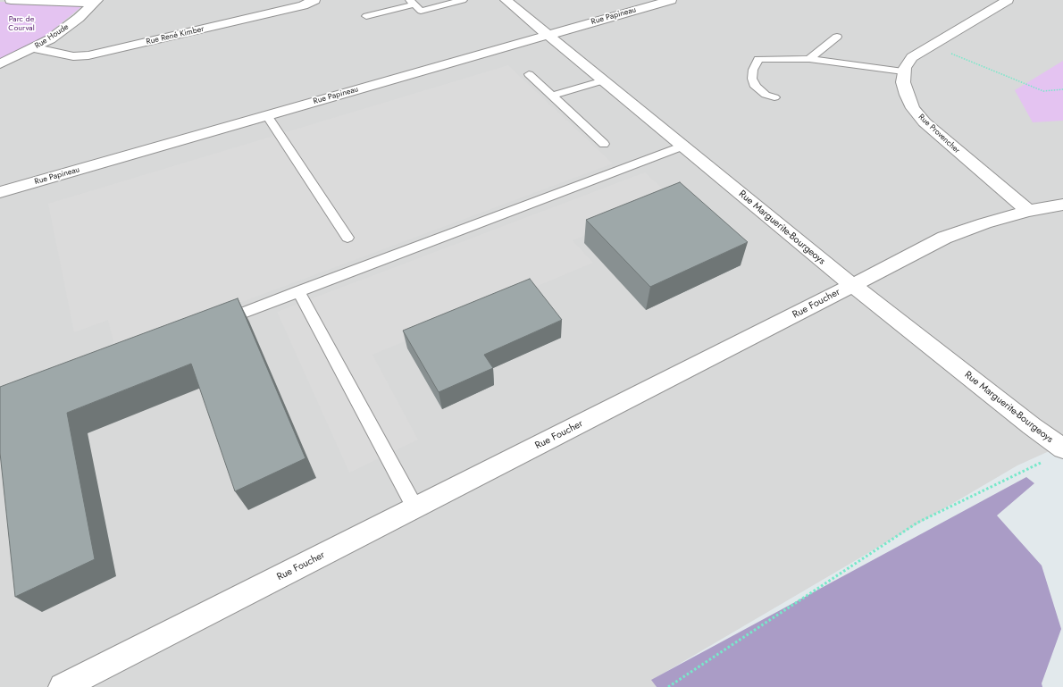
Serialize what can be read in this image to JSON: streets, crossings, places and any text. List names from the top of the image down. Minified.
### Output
{"streets":{"street":["Rue Papineau","Rue René Kimber","Rue Houde","Rue Provencher","Rue Marguerite-Bourgeoys","Rue Foucher"]},"crossings":[["Rue Papineau","Rue Marguerite-Bourgeoys"],["Rue René Kimber","Rue Houde"],["Rue Provencher","Rue Foucher"],["Rue Marguerite-Bourgeoys","Rue Foucher"]],"parks":["Parc de Courval"]}
